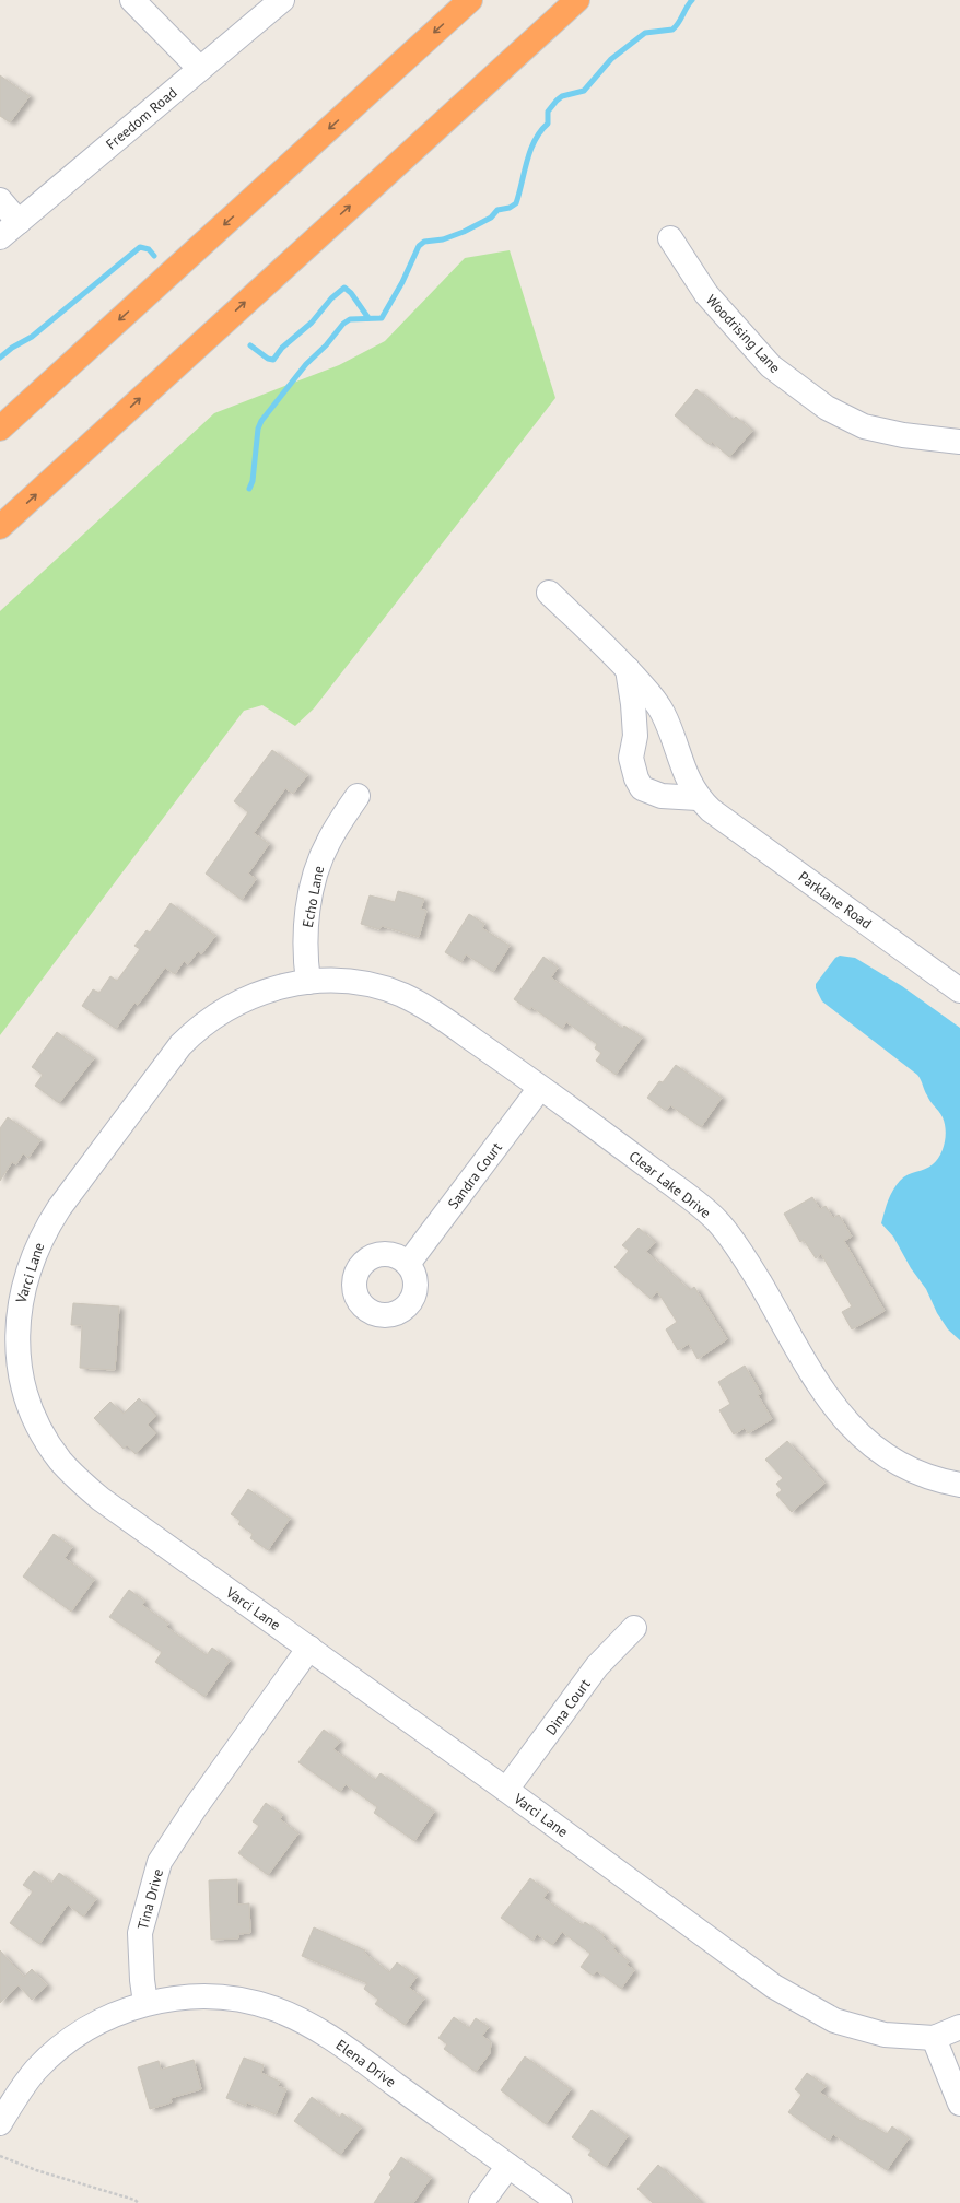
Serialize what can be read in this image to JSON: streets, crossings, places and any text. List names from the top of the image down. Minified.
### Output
{"streets":{"street":["Freedom Road","Woodrising Lane","Echo Lane","Parklane Road","Sandra Court","Clear Lake Drive","Varci Lane","Dina Court","Tina Drive","Elena Drive"]},"crossings":[["Echo Lane","Clear Lake Drive"],["Echo Lane","Varci Lane"],["Sandra Court","Clear Lake Drive"],["Clear Lake Drive","Varci Lane"],["Varci Lane","Dina Court"],["Varci Lane","Tina Drive"],["Tina Drive","Elena Drive"]]}
